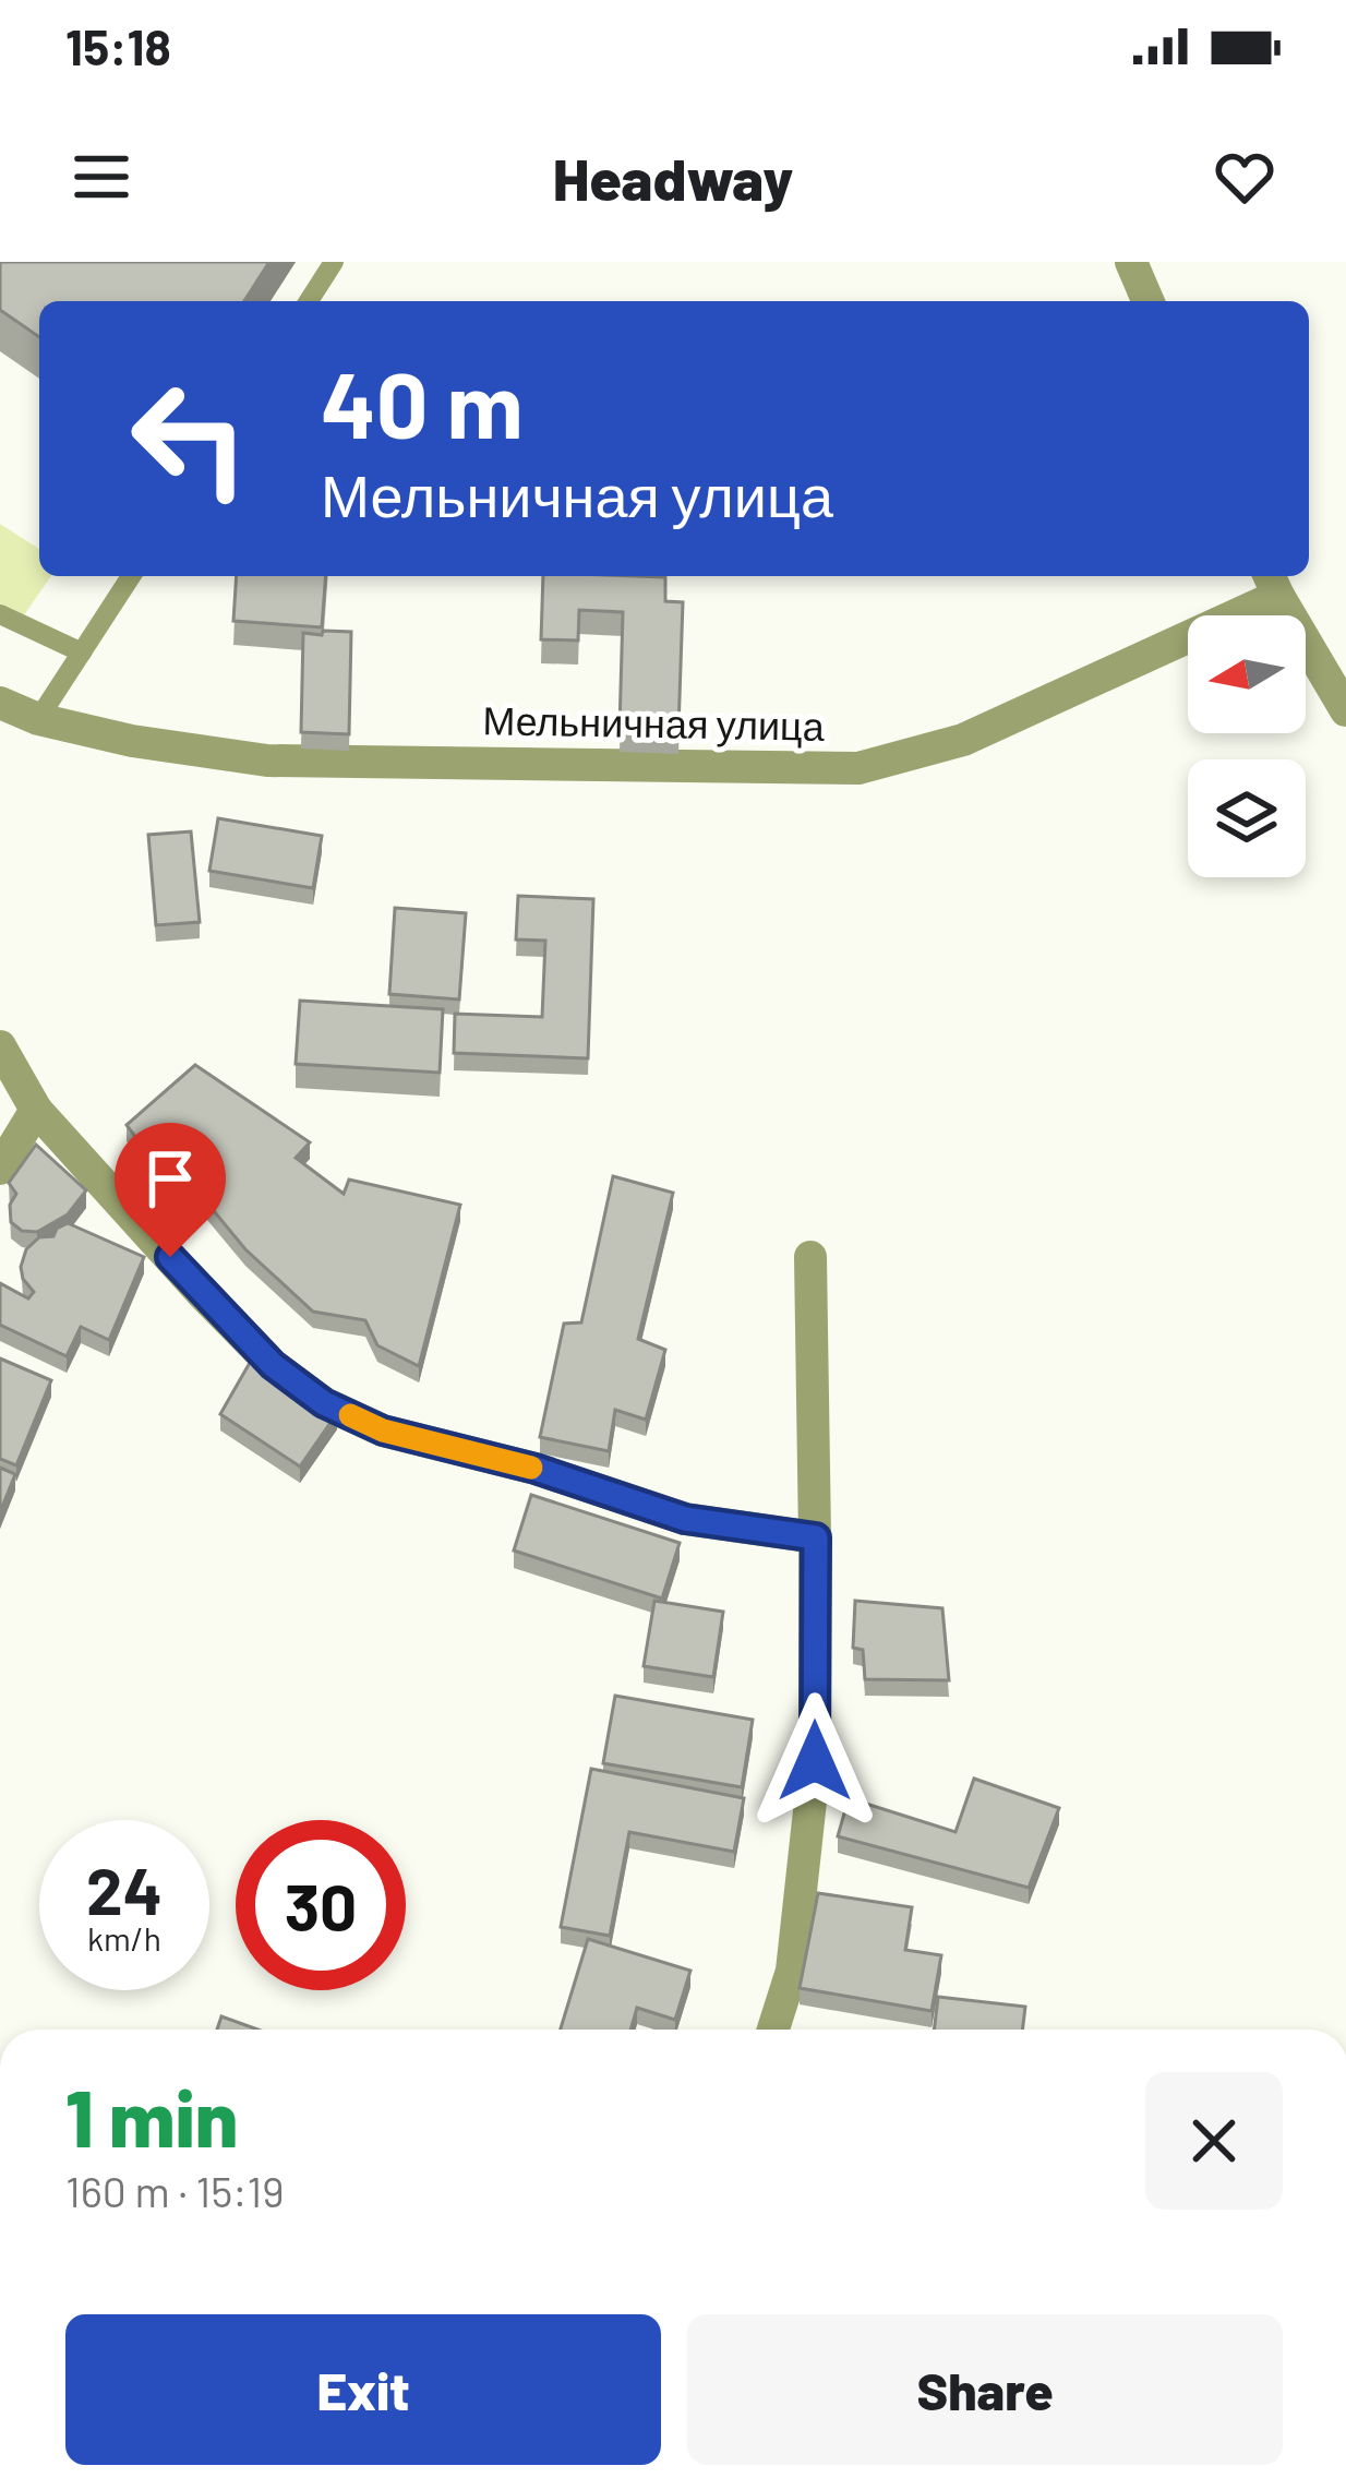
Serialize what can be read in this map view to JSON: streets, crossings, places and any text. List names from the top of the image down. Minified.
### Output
{"streets":{"street":["Мельничная улица"]},"north":"left","page":{"status":"15:18","header":"Headway","turn":["40 m","Мельничная улица"],"speed":"24 km/h","limit":"30","heading":["1 min","160 m · 15:19"],"buttons":["Exit","Share"]}}
